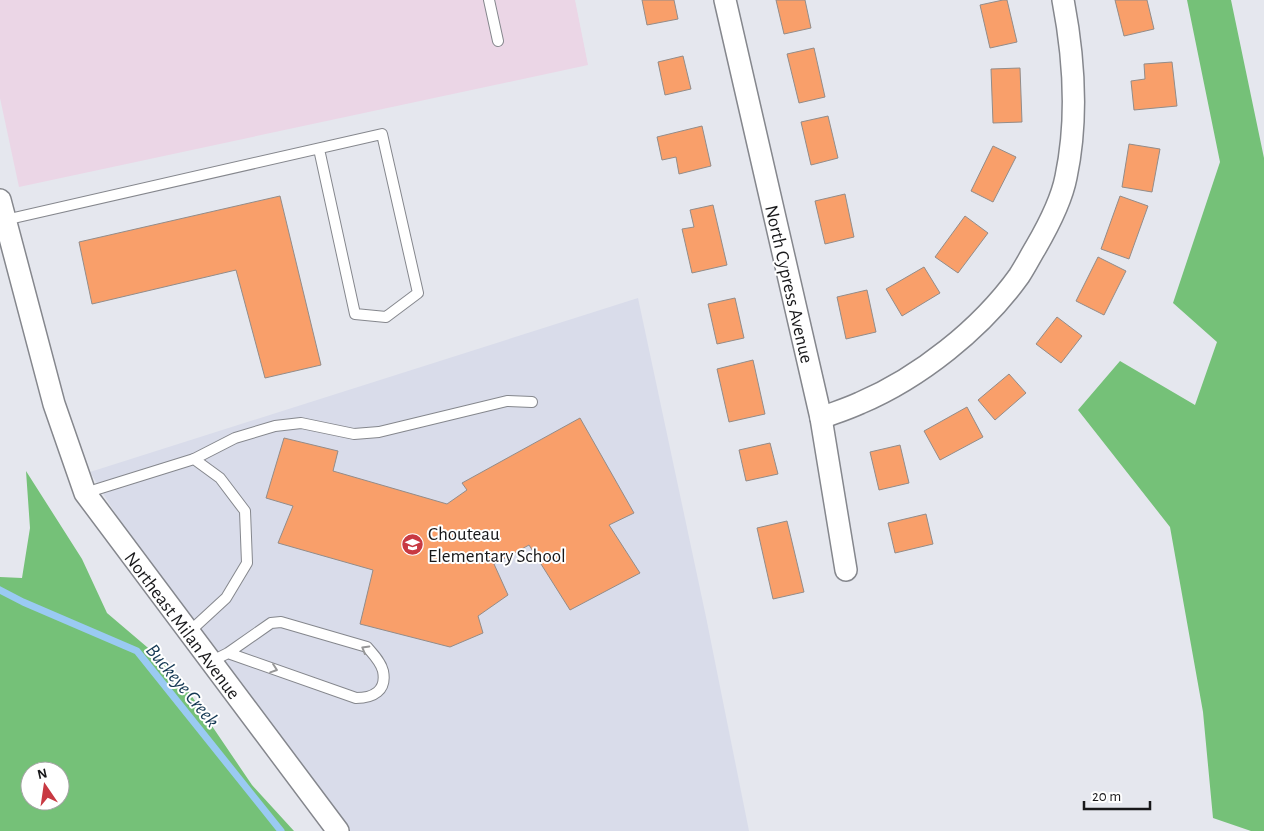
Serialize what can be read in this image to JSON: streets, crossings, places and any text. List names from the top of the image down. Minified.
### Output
{"streets":{"street":["North Cypress Avenue","Northeast Milan Avenue"]},"water":["Buckeye Creek"],"places":{"school or university":["Chouteau Elementary School"]},"scale_bar":"20 m","north":"top"}
